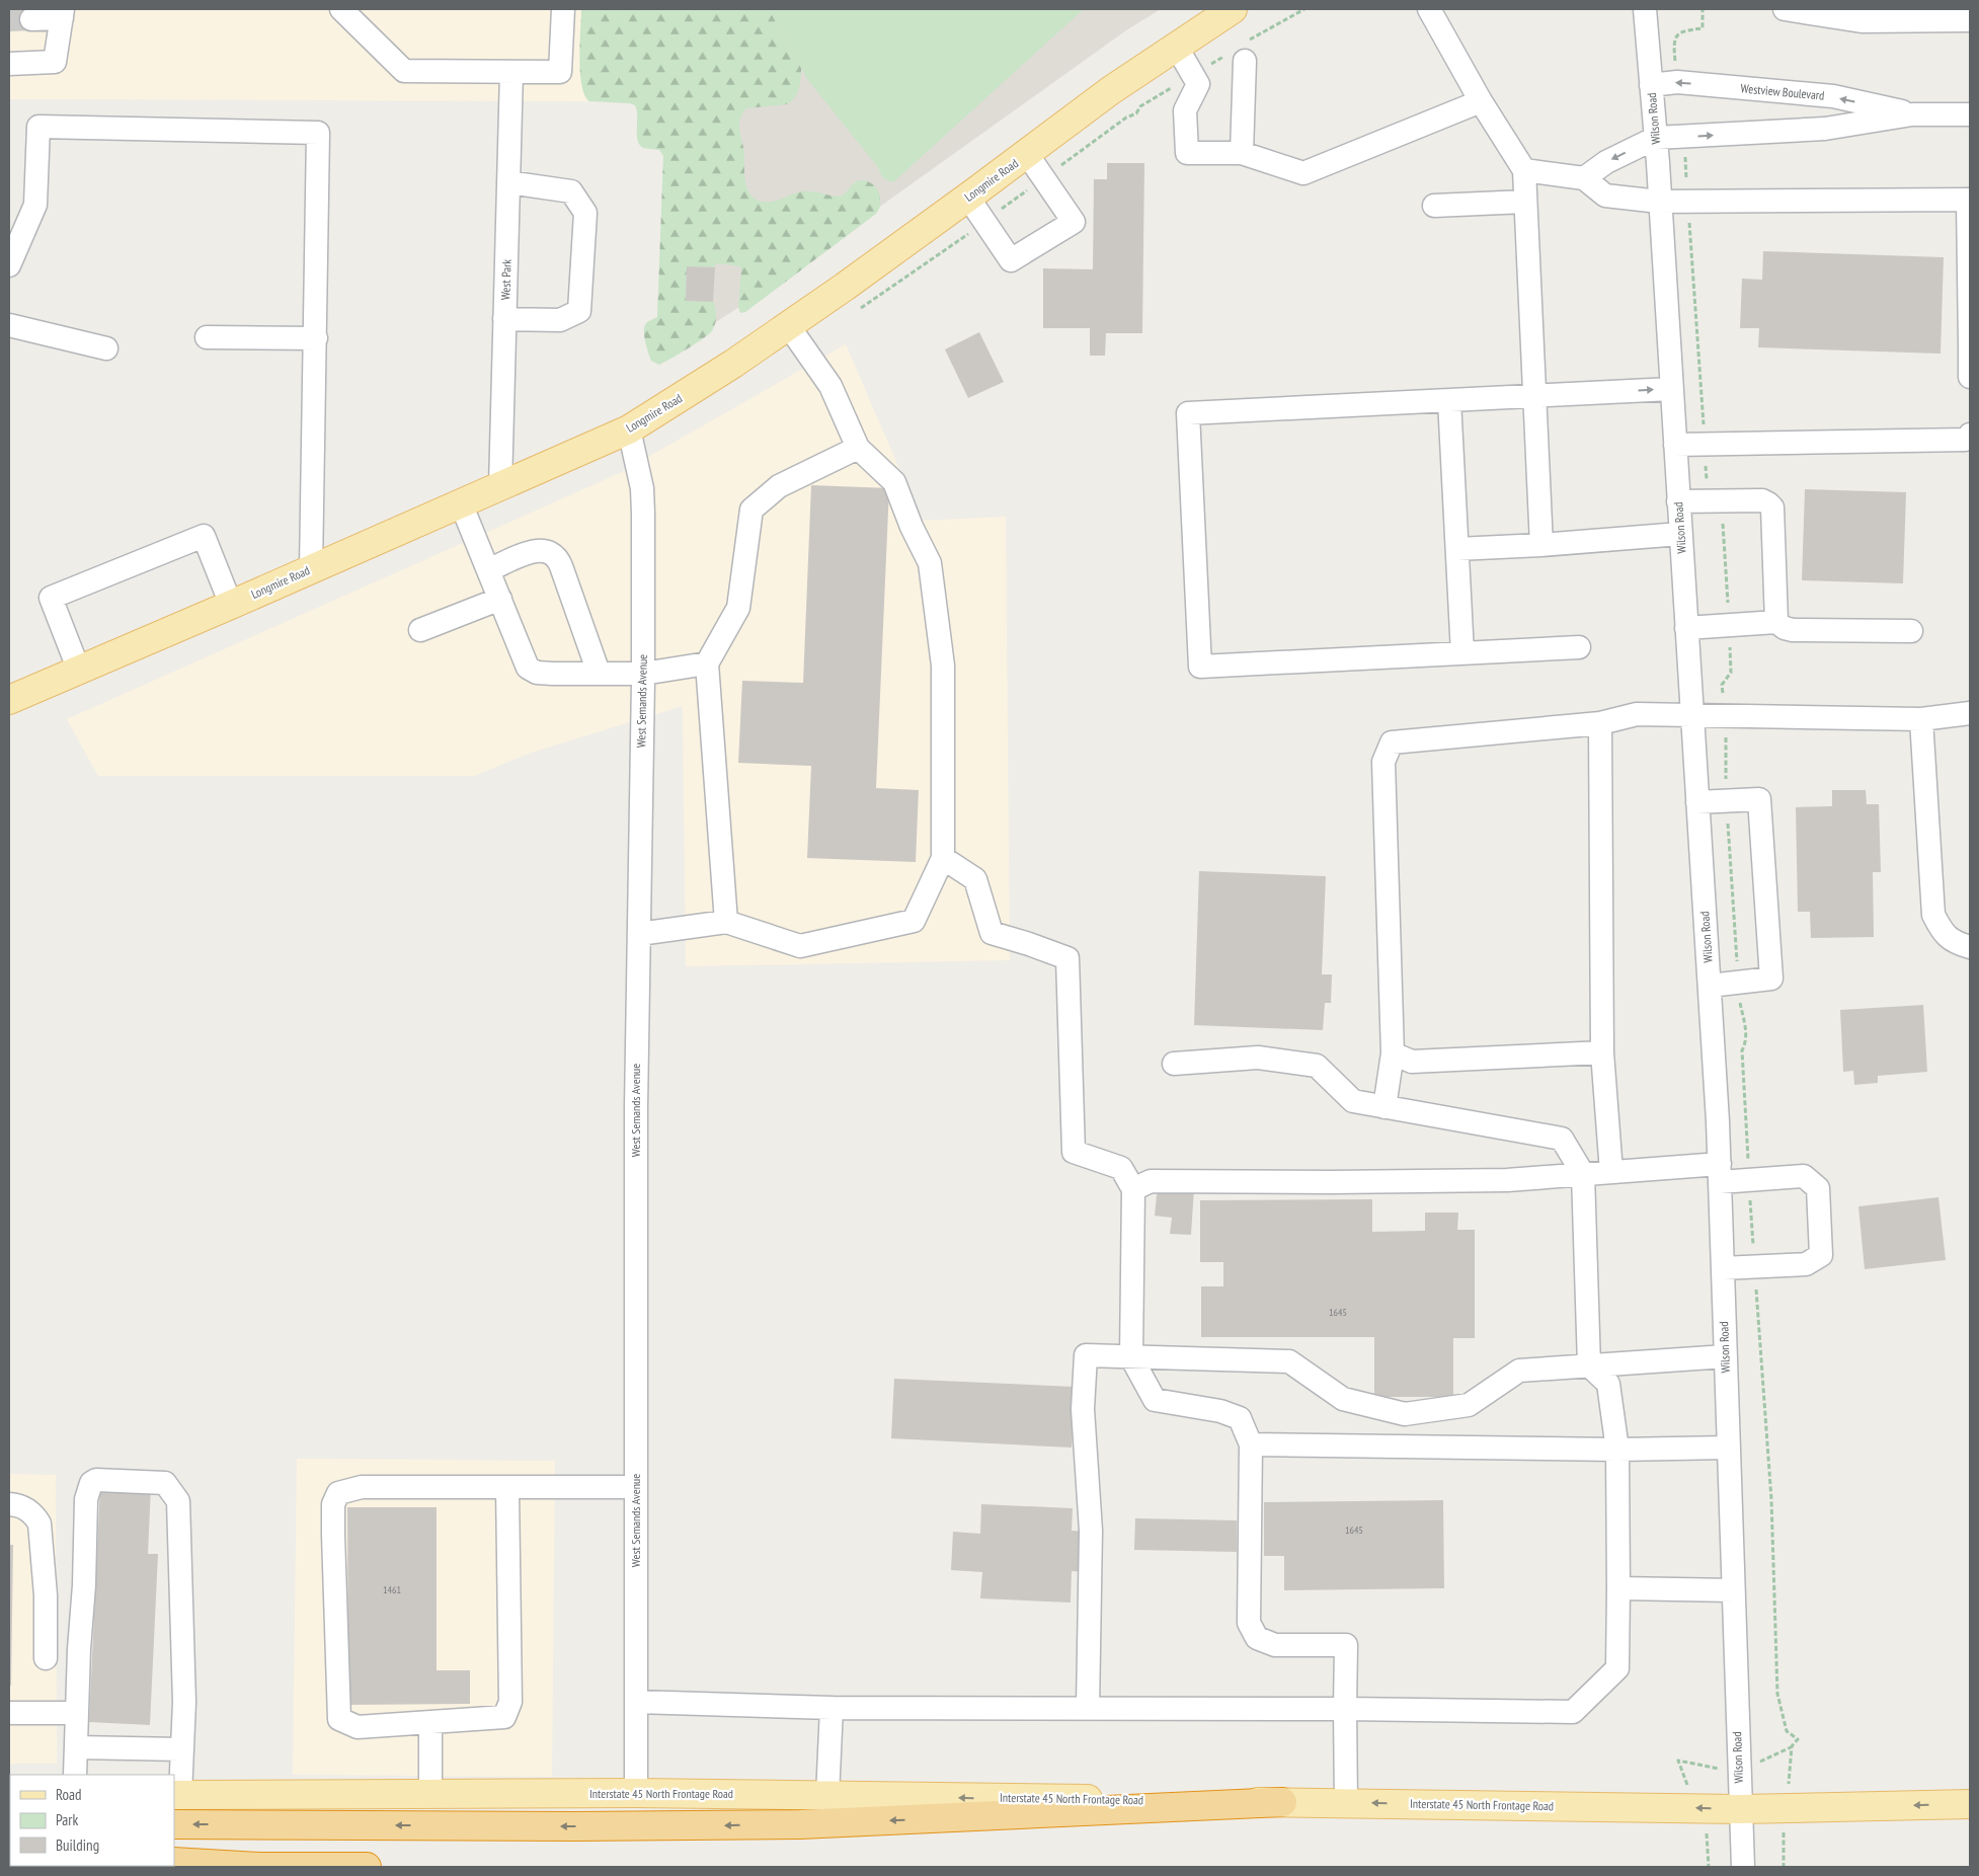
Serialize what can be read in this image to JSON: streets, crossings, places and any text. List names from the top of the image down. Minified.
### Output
{"streets":{"main road":["Longmire Road","Interstate 45 North Frontage Road"],"street":["Westview Boulevard","Wilson Road","West Park","West Semands Avenue"]},"crossings":[["Westview Boulevard","Wilson Road"],["Wilson Road","Interstate 45 North Frontage Road"],["Longmire Road","West Park"],["Longmire Road","West Semands Avenue"],["West Semands Avenue","Interstate 45 North Frontage Road"]],"one_way":["Interstate 45 North Frontage Road"],"house_numbers":["1645","1645","1461"],"legend":["Road","Park","Building"]}
